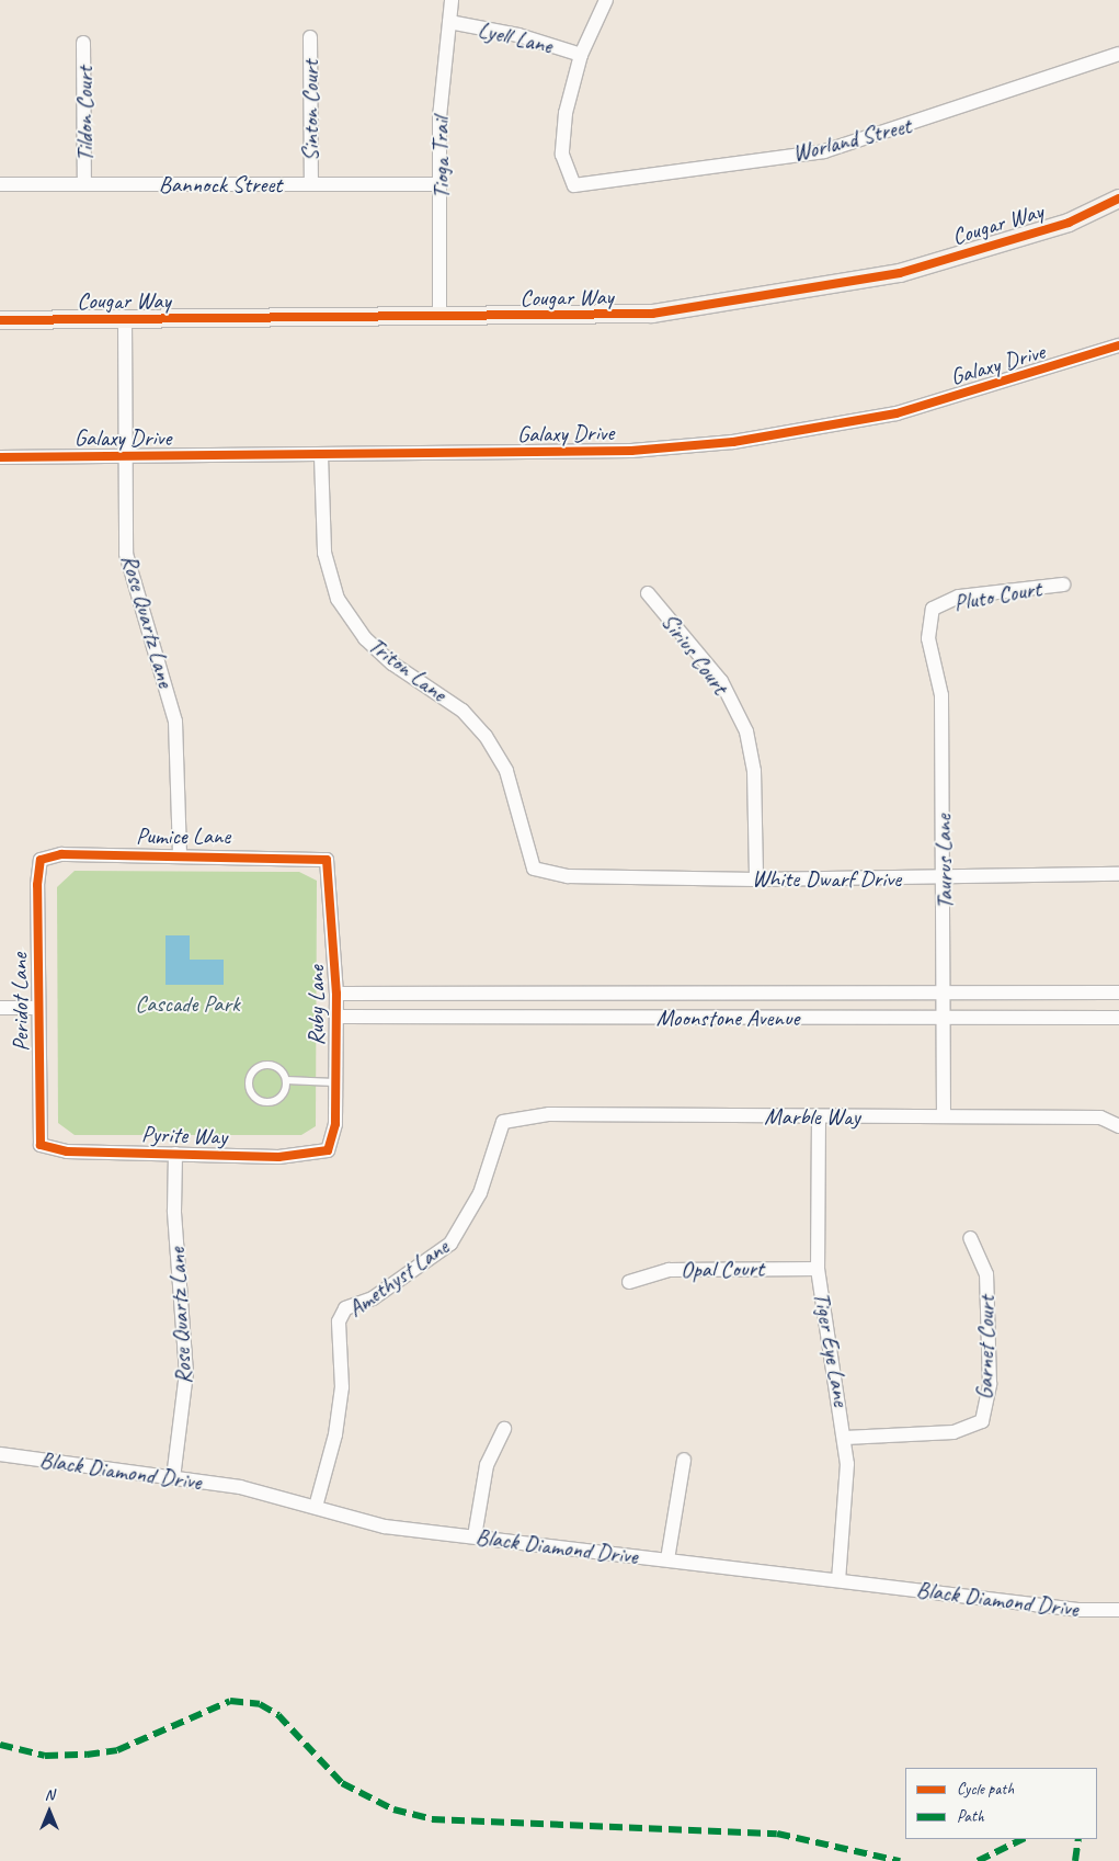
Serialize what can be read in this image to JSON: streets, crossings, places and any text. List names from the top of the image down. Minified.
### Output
{"streets":{"street":["Lyell Lane","Sinton Court","Tildon Court","Worland Street","Tioga Trail","Bannock Street","Cougar Way","Galaxy Drive","Pluto Court","Rose Quartz Lane","Sirius Court","Triton Lane","Pumice Lane","Taurus Lane","White Dwarf Drive","Peridot Lane","Ruby Lane","Moonstone Avenue","Marble Way","Pyrite Way","Opal Court","Amethyst Lane","Garnet Court","Tiger Eye Lane","Black Diamond Drive"]},"crossings":[["Lyell Lane","Worland Street"],["Lyell Lane","Tioga Trail"],["Sinton Court","Bannock Street"],["Tildon Court","Bannock Street"],["Tioga Trail","Bannock Street"],["Tioga Trail","Cougar Way"],["Cougar Way","Rose Quartz Lane"],["Galaxy Drive","Rose Quartz Lane"],["Galaxy Drive","Triton Lane"],["Pluto Court","Taurus Lane"],["Rose Quartz Lane","Pumice Lane"],["Rose Quartz Lane","Pyrite Way"],["Rose Quartz Lane","Black Diamond Drive"],["Sirius Court","White Dwarf Drive"],["Triton Lane","White Dwarf Drive"],["Pumice Lane","Peridot Lane"],["Pumice Lane","Ruby Lane"],["Taurus Lane","White Dwarf Drive"],["Taurus Lane","Moonstone Avenue"],["Taurus Lane","Marble Way"],["Peridot Lane","Pyrite Way"],["Ruby Lane","Moonstone Avenue"],["Ruby Lane","Pyrite Way"],["Marble Way","Amethyst Lane"],["Marble Way","Tiger Eye Lane"],["Opal Court","Tiger Eye Lane"],["Amethyst Lane","Black Diamond Drive"],["Garnet Court","Tiger Eye Lane"],["Tiger Eye Lane","Black Diamond Drive"]],"parks":["Cascade Park"],"legend":["Cycle path","Path"],"north":"top"}
